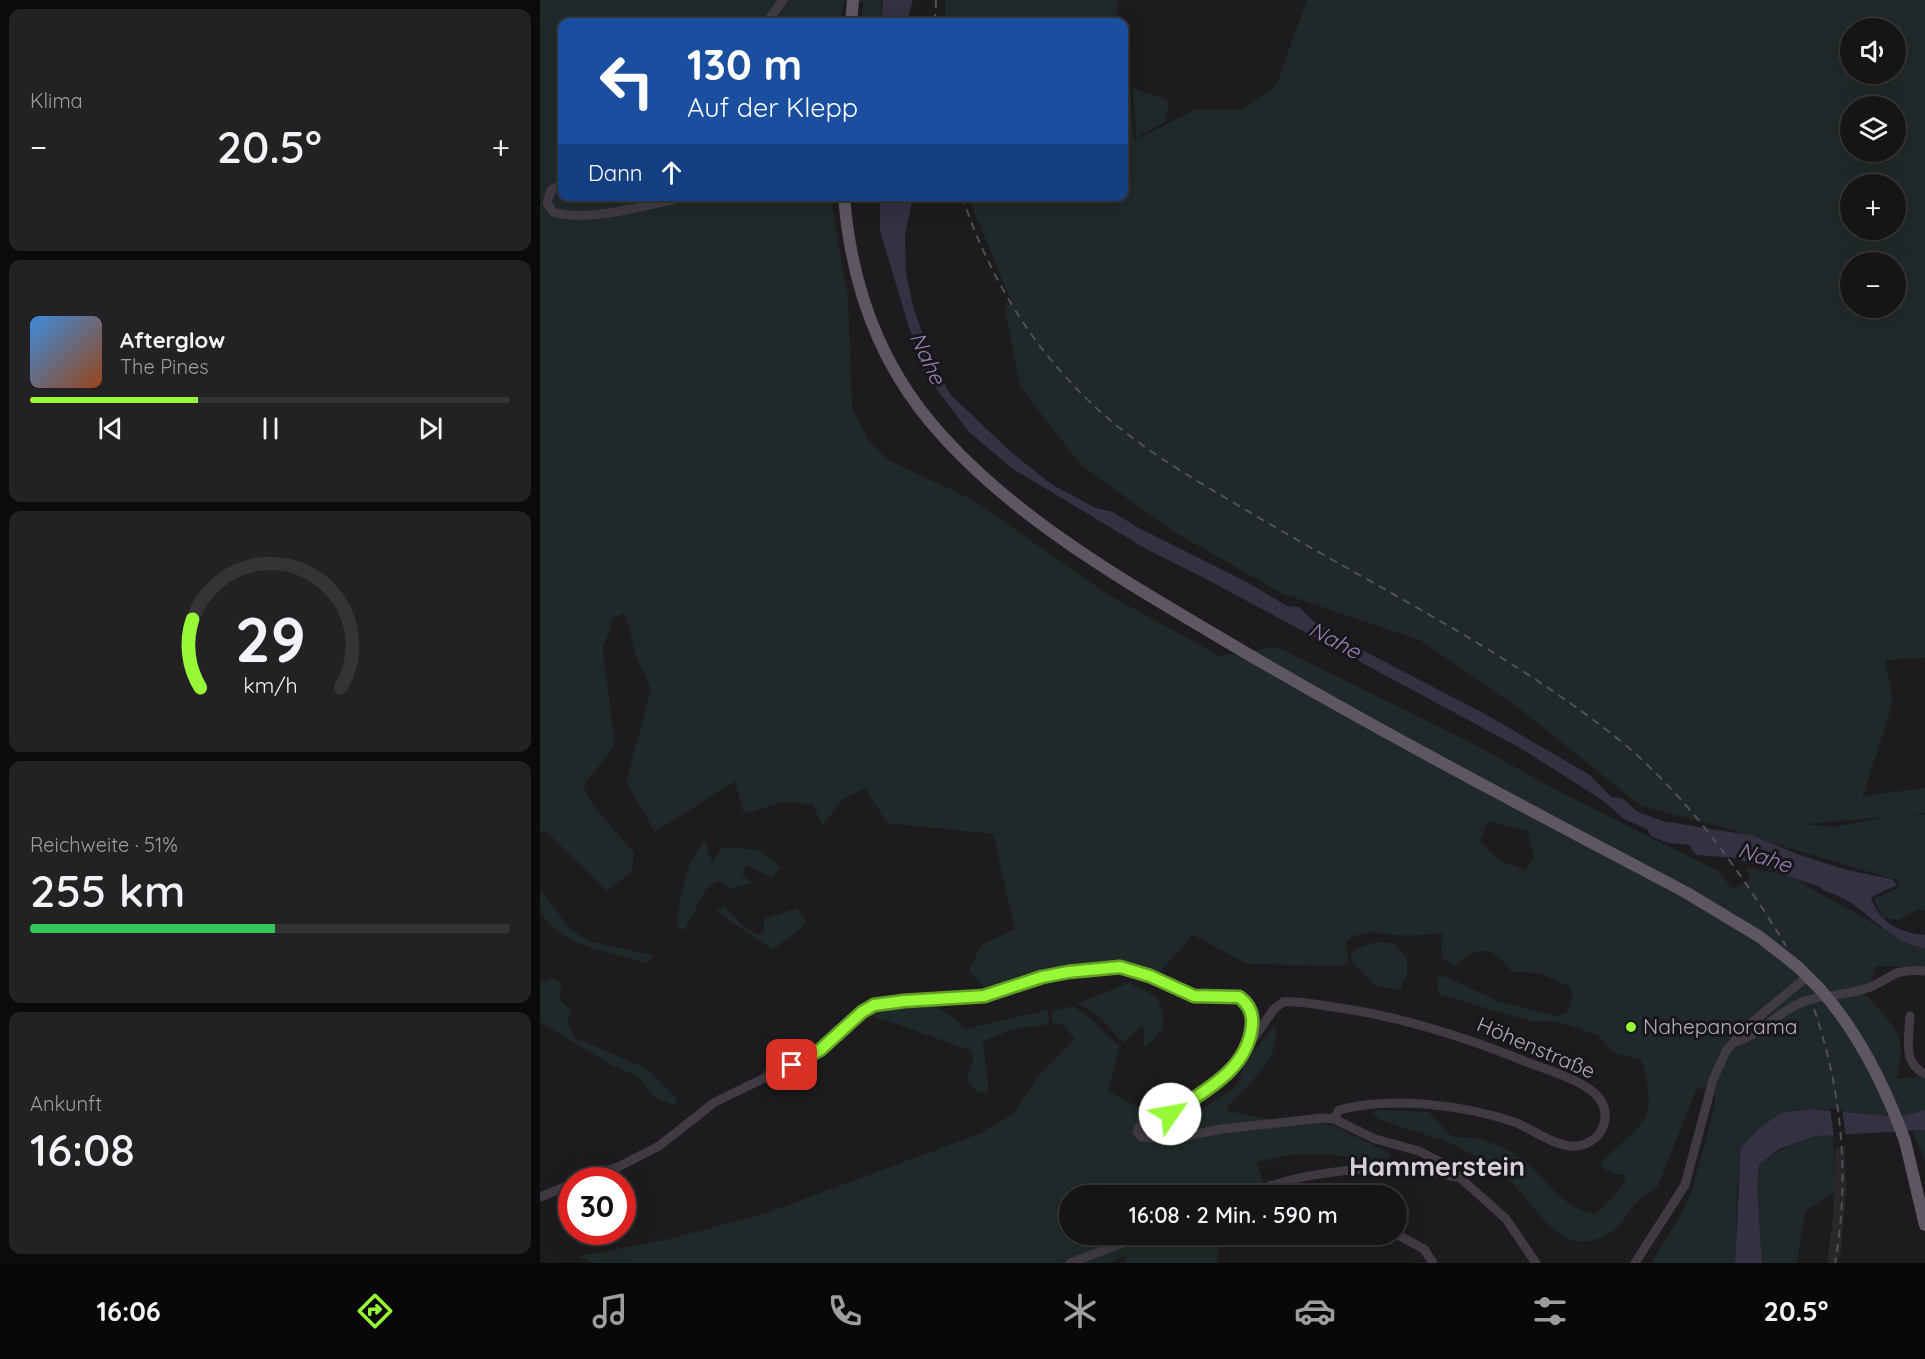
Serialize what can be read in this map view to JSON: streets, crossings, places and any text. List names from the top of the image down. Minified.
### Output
{"streets":{"street":["Höhenstraße"]},"districts":["Hammerstein"],"water":["Nahe"],"places":["Nahepanorama"],"page":{"tile":["Klima",["Reichweite · 51%","255 km"],["Ankunft","16:08"]],"map_buttons":["+","−"],"turn":["130 m","Auf der Klepp"],"heat":["−","20.5°","+"],"then":"Dann","song":["Afterglow","The Pines"],"limit":"30","trip":"16:08 · 2 Min. · 590 m","tabs":["16:06","20.5°"],"gauge":["29","km/h"]}}
